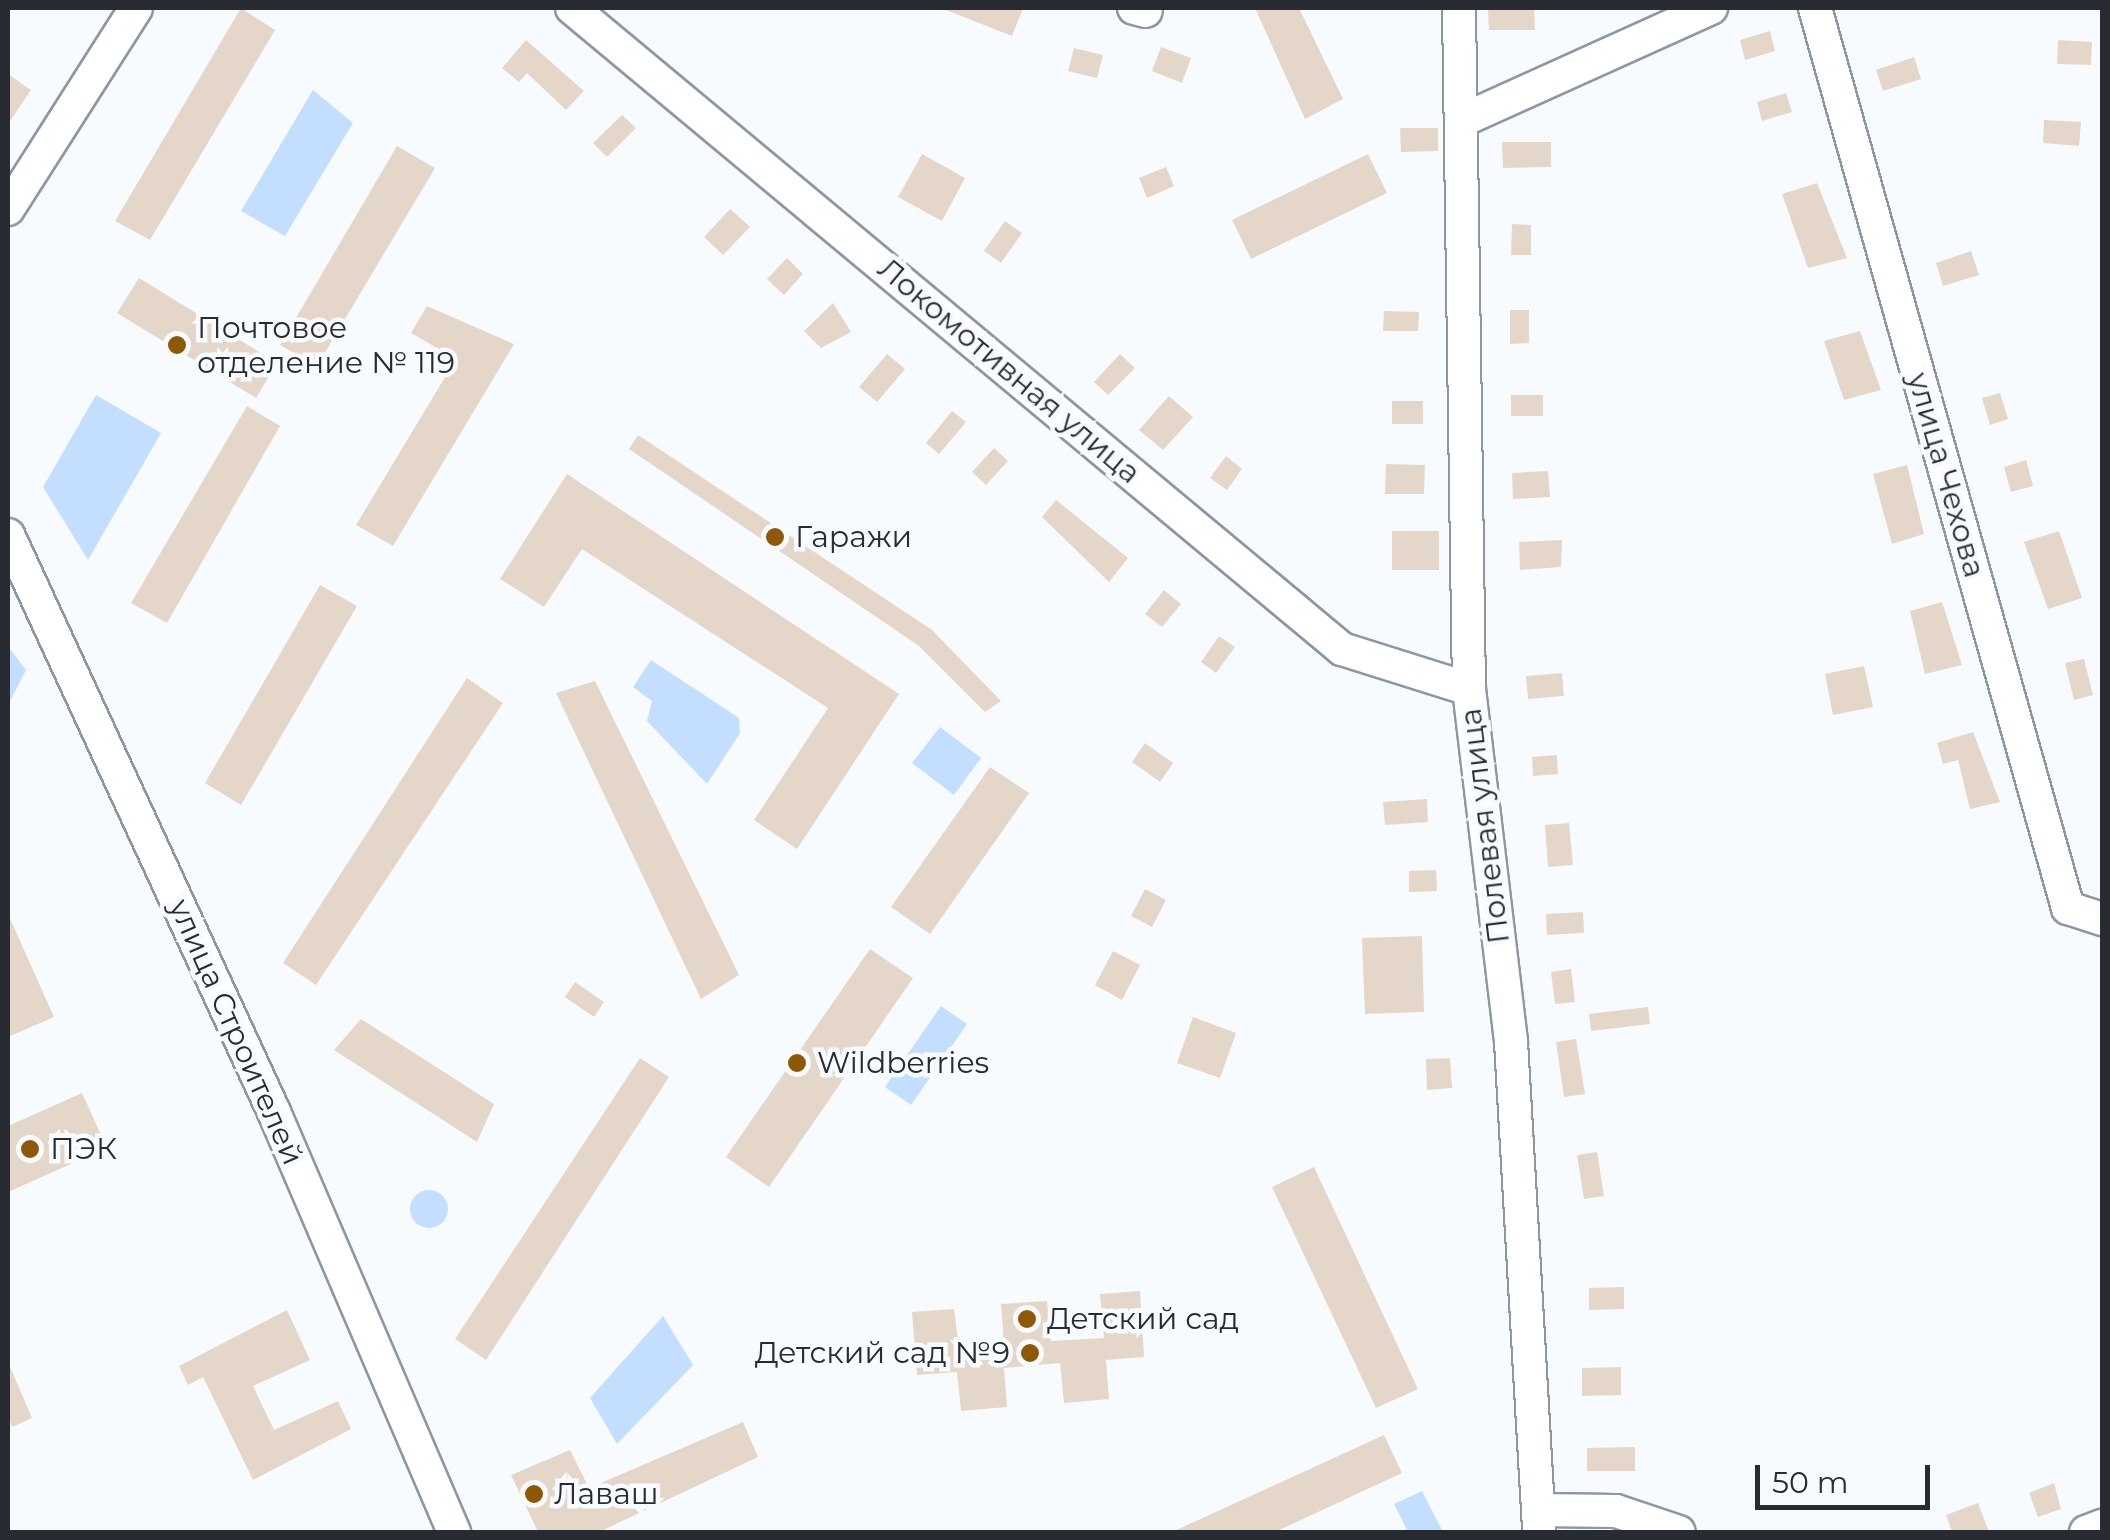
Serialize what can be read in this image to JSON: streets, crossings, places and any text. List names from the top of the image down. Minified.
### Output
{"streets":{"street":["Локомотивная улица","улица Чехова","Полевая улица","улица Строителей"]},"crossings":[["Локомотивная улица","Полевая улица"]],"places":["Почтовое отделение № 119","Гаражи","Wildberries","ПЭК","Детский сад","Детский сад №9","Лаваш"],"scale_bar":"50 m"}
